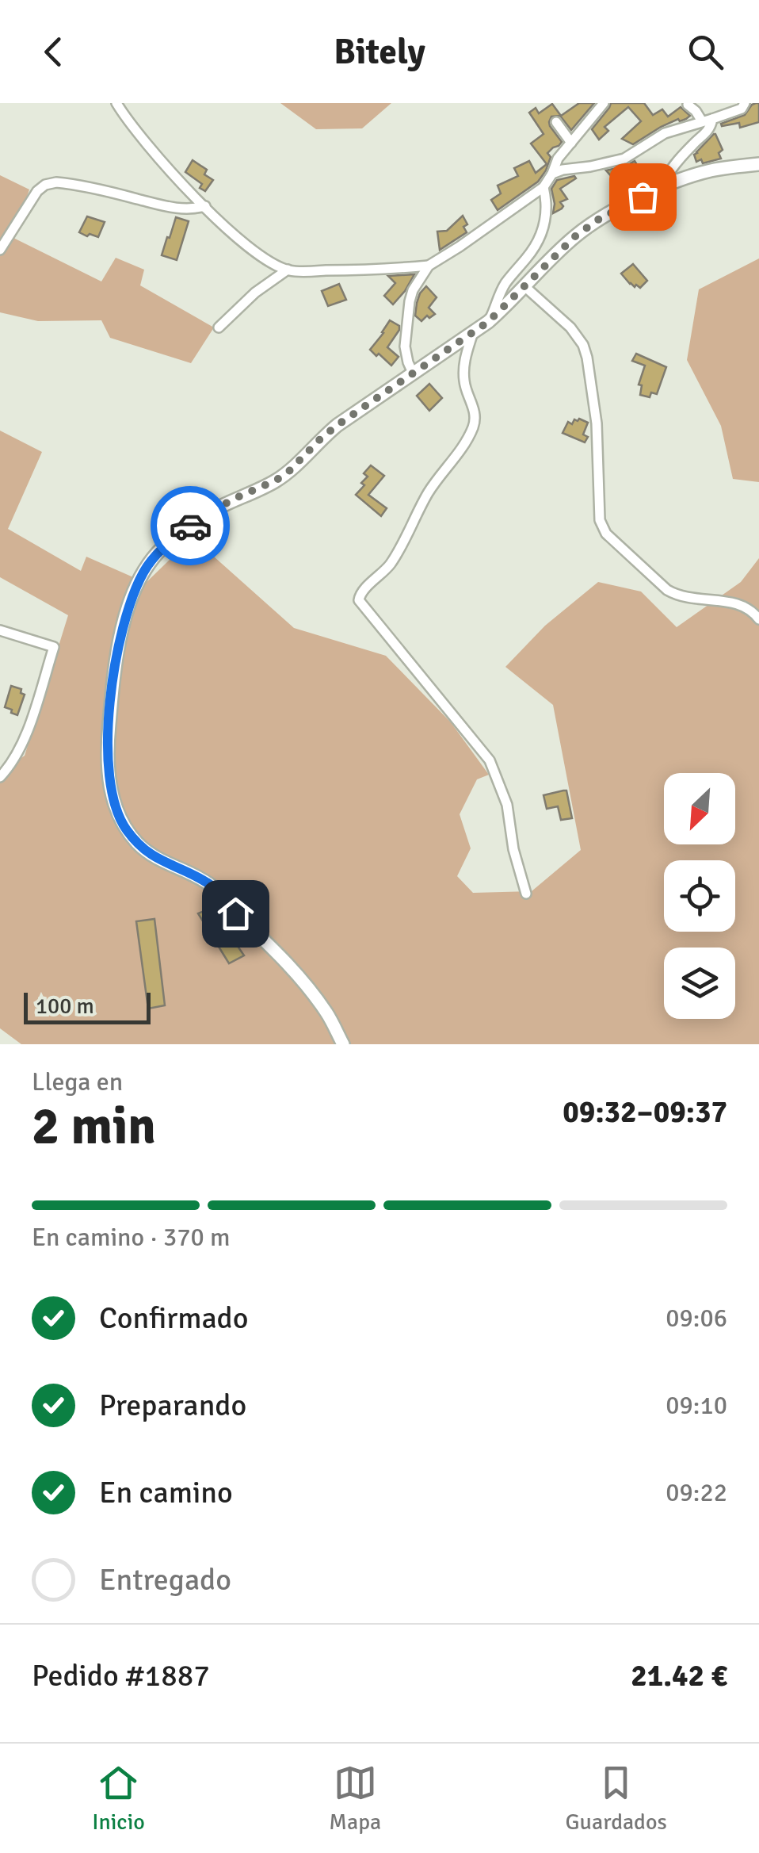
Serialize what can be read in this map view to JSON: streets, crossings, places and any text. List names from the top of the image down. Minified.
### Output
{"scale_bar":"100 m","north":"bottom left","page":{"header":"Bitely","scale":"100 m","heading":["2 min","Llega en","09:32–09:37"],"panel":["Pedido #1887","21.42 €"],"bar":"En camino · 370 m","list":[["Confirmado","09:06"],["Preparando","09:10"],["En camino","09:22"],"Entregado"],"tabs":["Inicio","Mapa","Guardados"]}}
